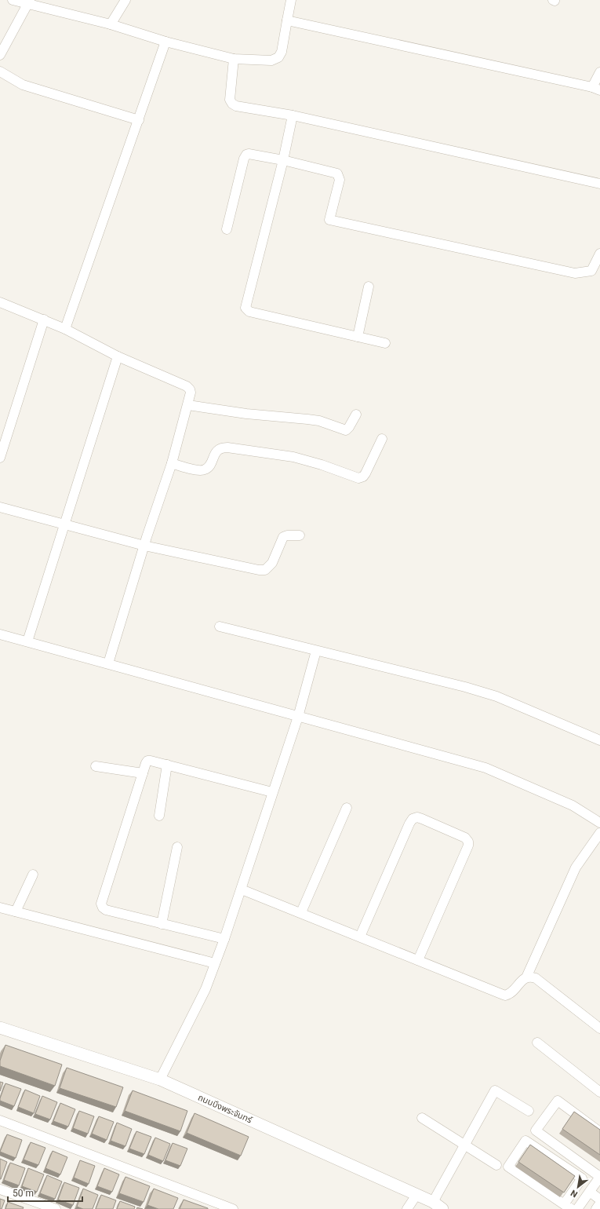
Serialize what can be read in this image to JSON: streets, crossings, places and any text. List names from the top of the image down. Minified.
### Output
{"streets":{"street":["ถนนบึงพระจันทร์"]},"scale_bar":"50 m","north":"bottom left"}
